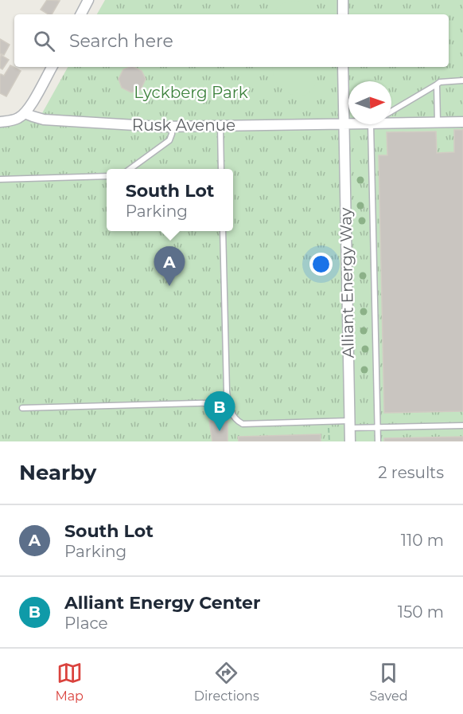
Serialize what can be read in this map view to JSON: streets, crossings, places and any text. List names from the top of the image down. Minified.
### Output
{"streets":{"street":["Rusk Avenue","Alliant Energy Way"]},"crossings":[["Rusk Avenue","Alliant Energy Way"]],"parks":["Lyckberg Park"],"north":"right","page":{"search":"Search here","popup":["South Lot","Parking"],"pins":["A","B"],"heading":["Nearby","2 results"],"list":[{"mark":"A","name":"South Lot","note":"Parking","value":"110 m"},{"mark":"B","name":"Alliant Energy Center","note":"Place","value":"150 m"}],"nav":["Map","Directions","Saved"]}}
